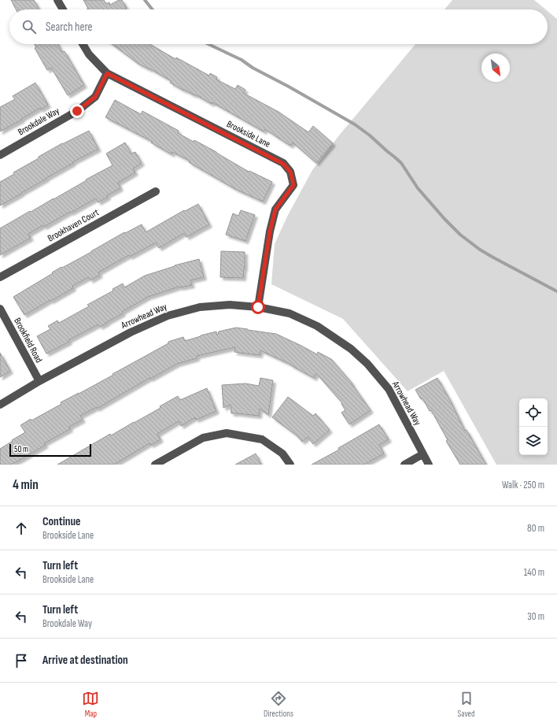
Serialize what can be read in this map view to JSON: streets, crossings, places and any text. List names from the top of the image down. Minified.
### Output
{"streets":{"street":["Brookdale Way","Brookside Lane","Brookhaven Court","Arrowhead Way","Brookfield Road"]},"crossings":[["Brookdale Way","Brookside Lane"],["Brookside Lane","Arrowhead Way"],["Arrowhead Way","Brookfield Road"]],"scale_bar":"50 m","north":"bottom right","page":{"search":"Search here","scale":"50 m","heading":["4 min","Walk · 250 m"],"list":[["Continue","Brookside Lane","80 m"],["Turn left","Brookside Lane","140 m"],["Turn left","Brookdale Way","30 m"],"Arrive at destination"],"nav":["Map","Directions","Saved"]}}
